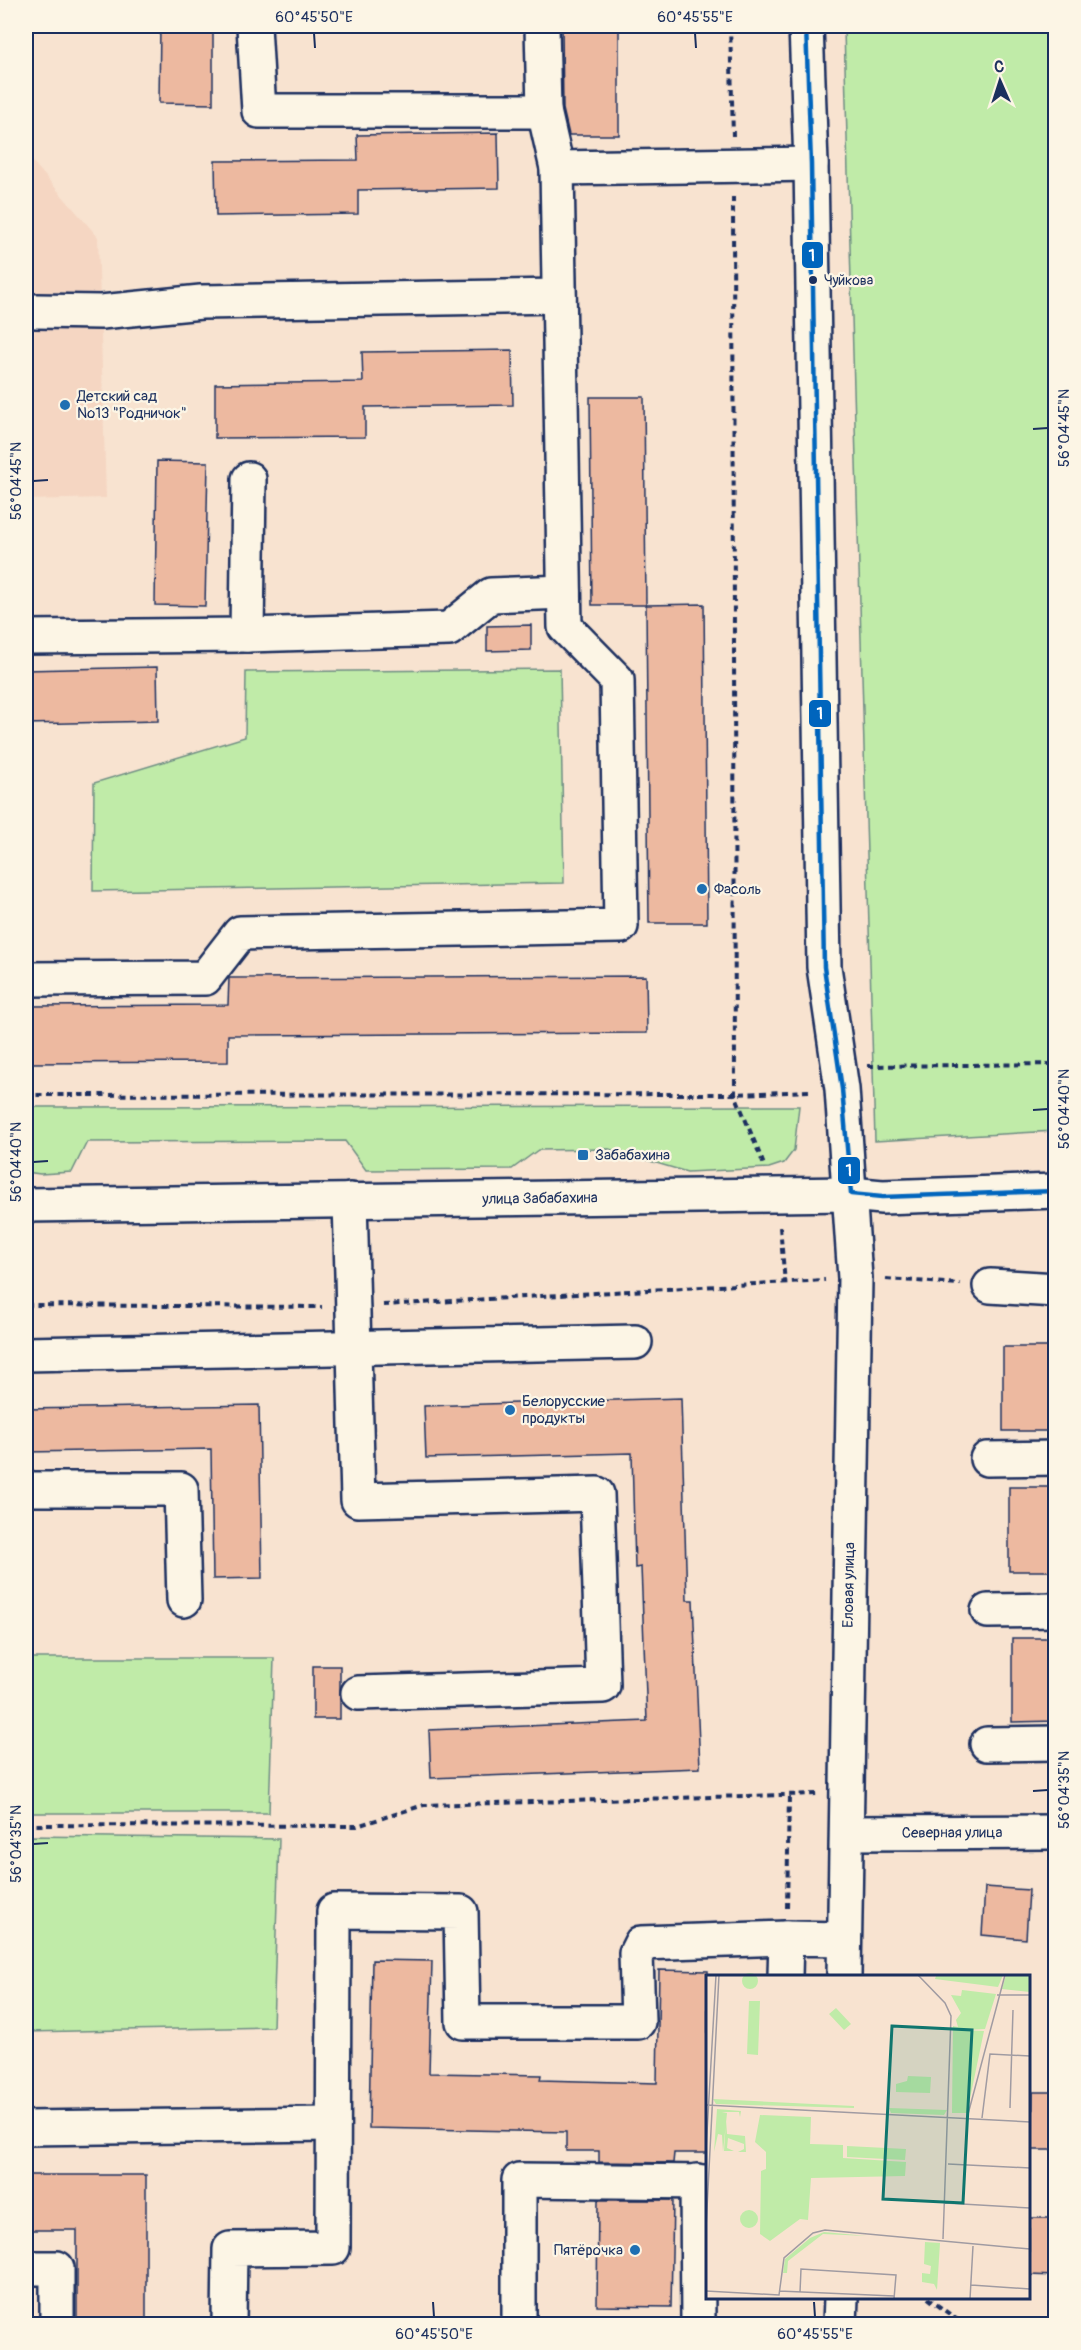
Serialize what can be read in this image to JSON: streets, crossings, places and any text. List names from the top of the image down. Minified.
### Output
{"streets":{"street":["улица Забабахина","Еловая улица","Северная улица"]},"crossings":[["улица Забабахина","Еловая улица"],["Еловая улица","Северная улица"]],"places":{"other":["Чуйкова","Детский сад №13 \"Родничок\"","Фасоль","Белорусские продукты","Пятёрочка"],"transit":["Забабахина"]},"lines":["transit line 1"],"north":"top","coordinates":["60°45'50\"E","60°45'55\"E","56°04'45\"N","56°04'40\"N","56°04'35\"N"]}
